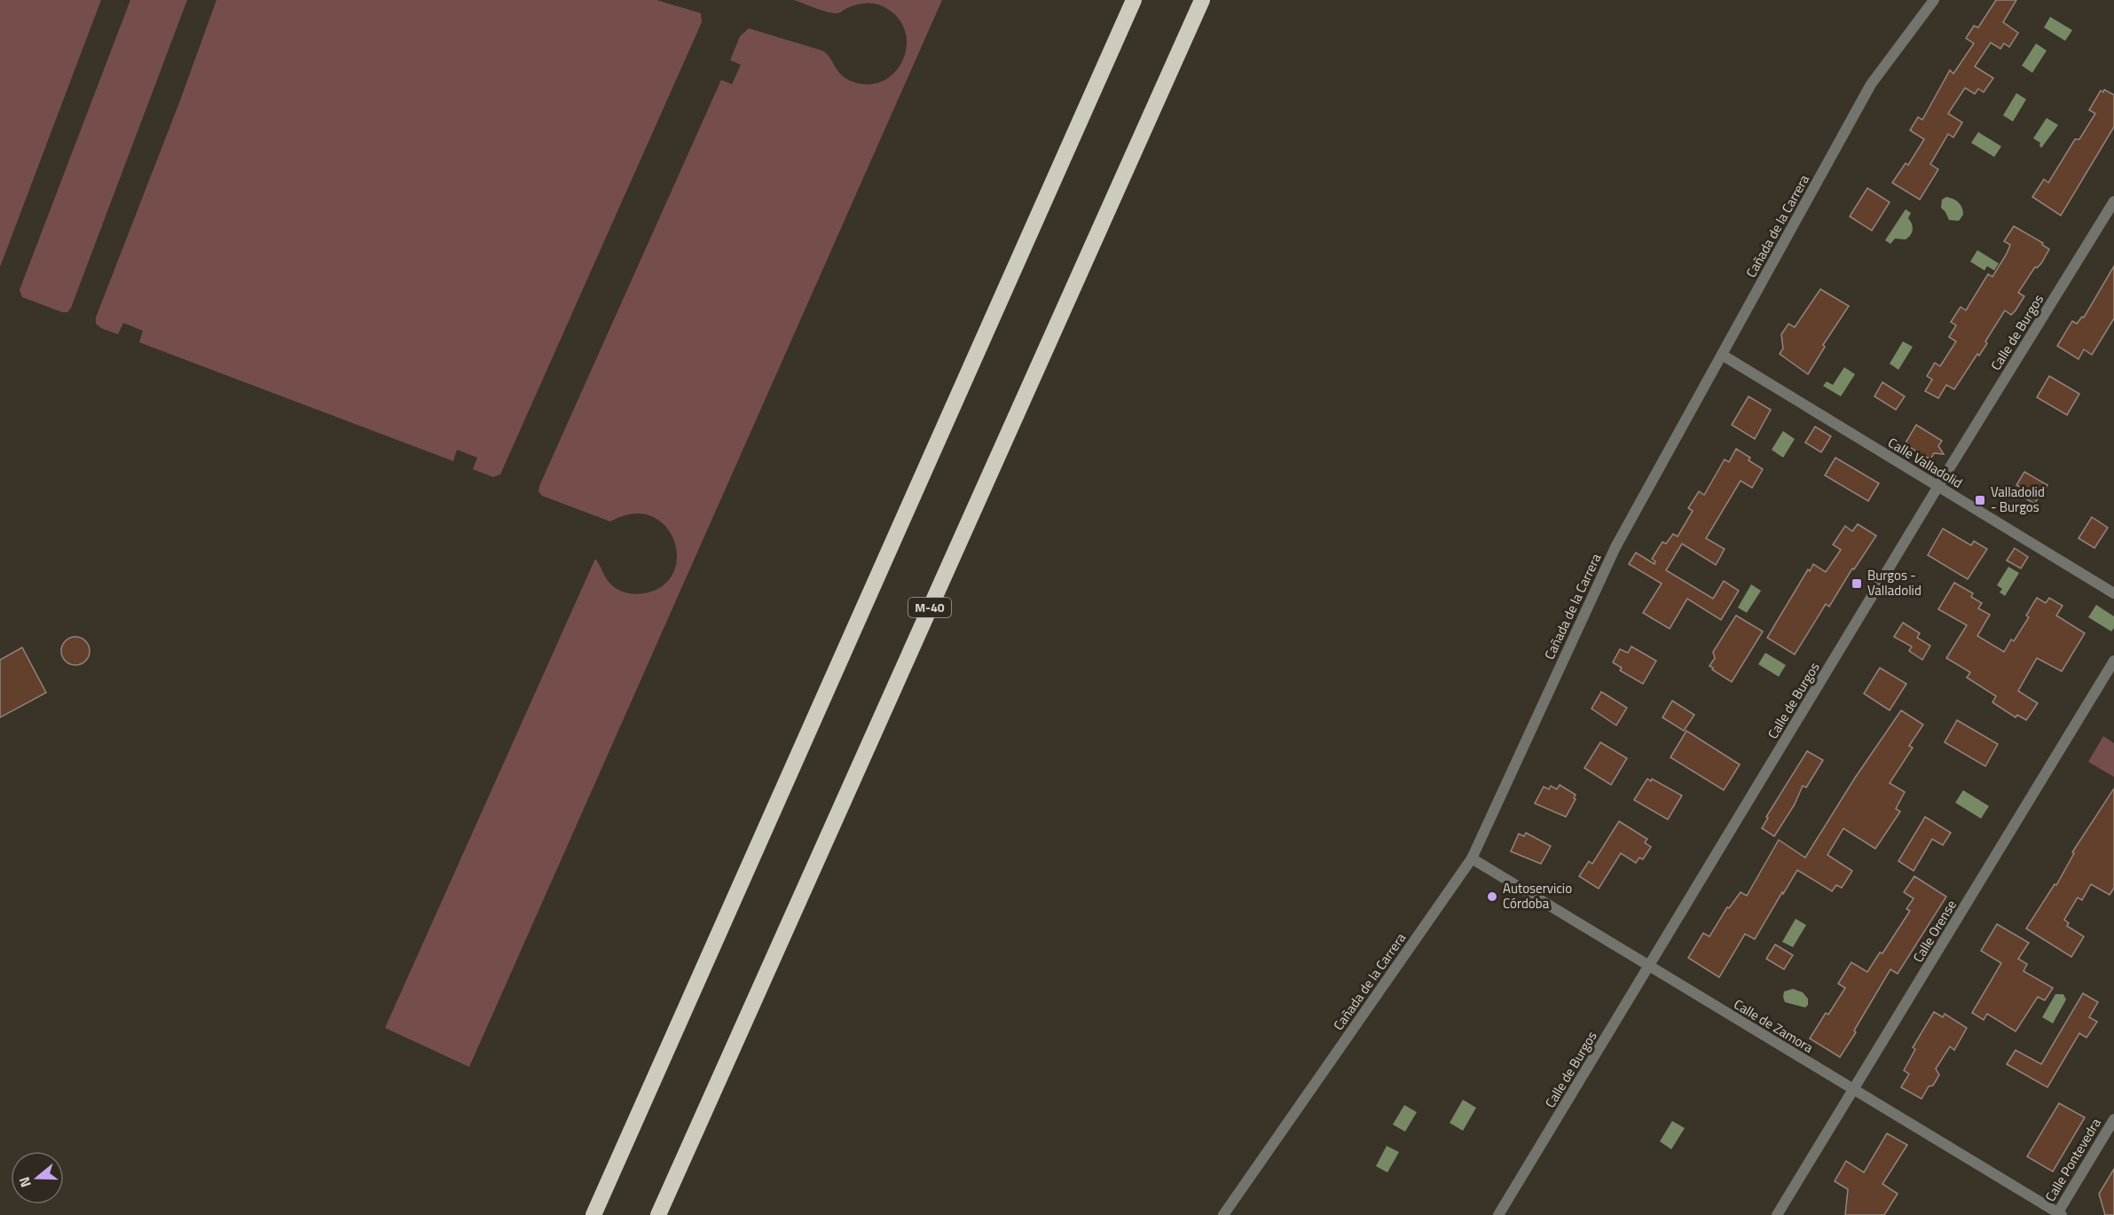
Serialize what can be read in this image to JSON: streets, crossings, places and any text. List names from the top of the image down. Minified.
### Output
{"streets":{"highway":["M-40"],"street":["Cañada de la Carrera","Calle de Burgos","Calle Valladolid","Calle Orense","Calle de Zamora","Calle Pontevedra"]},"crossings":[["Cañada de la Carrera","Calle Valladolid"],["Cañada de la Carrera","Calle de Zamora"],["Calle de Burgos","Calle Valladolid"],["Calle de Burgos","Calle de Zamora"],["Calle Orense","Calle de Zamora"],["Calle de Zamora","Calle Pontevedra"]],"places":{"transit":["Valladolid - Burgos","Burgos - Valladolid"],"other":["Autoservicio Córdoba"]},"north":"left"}
